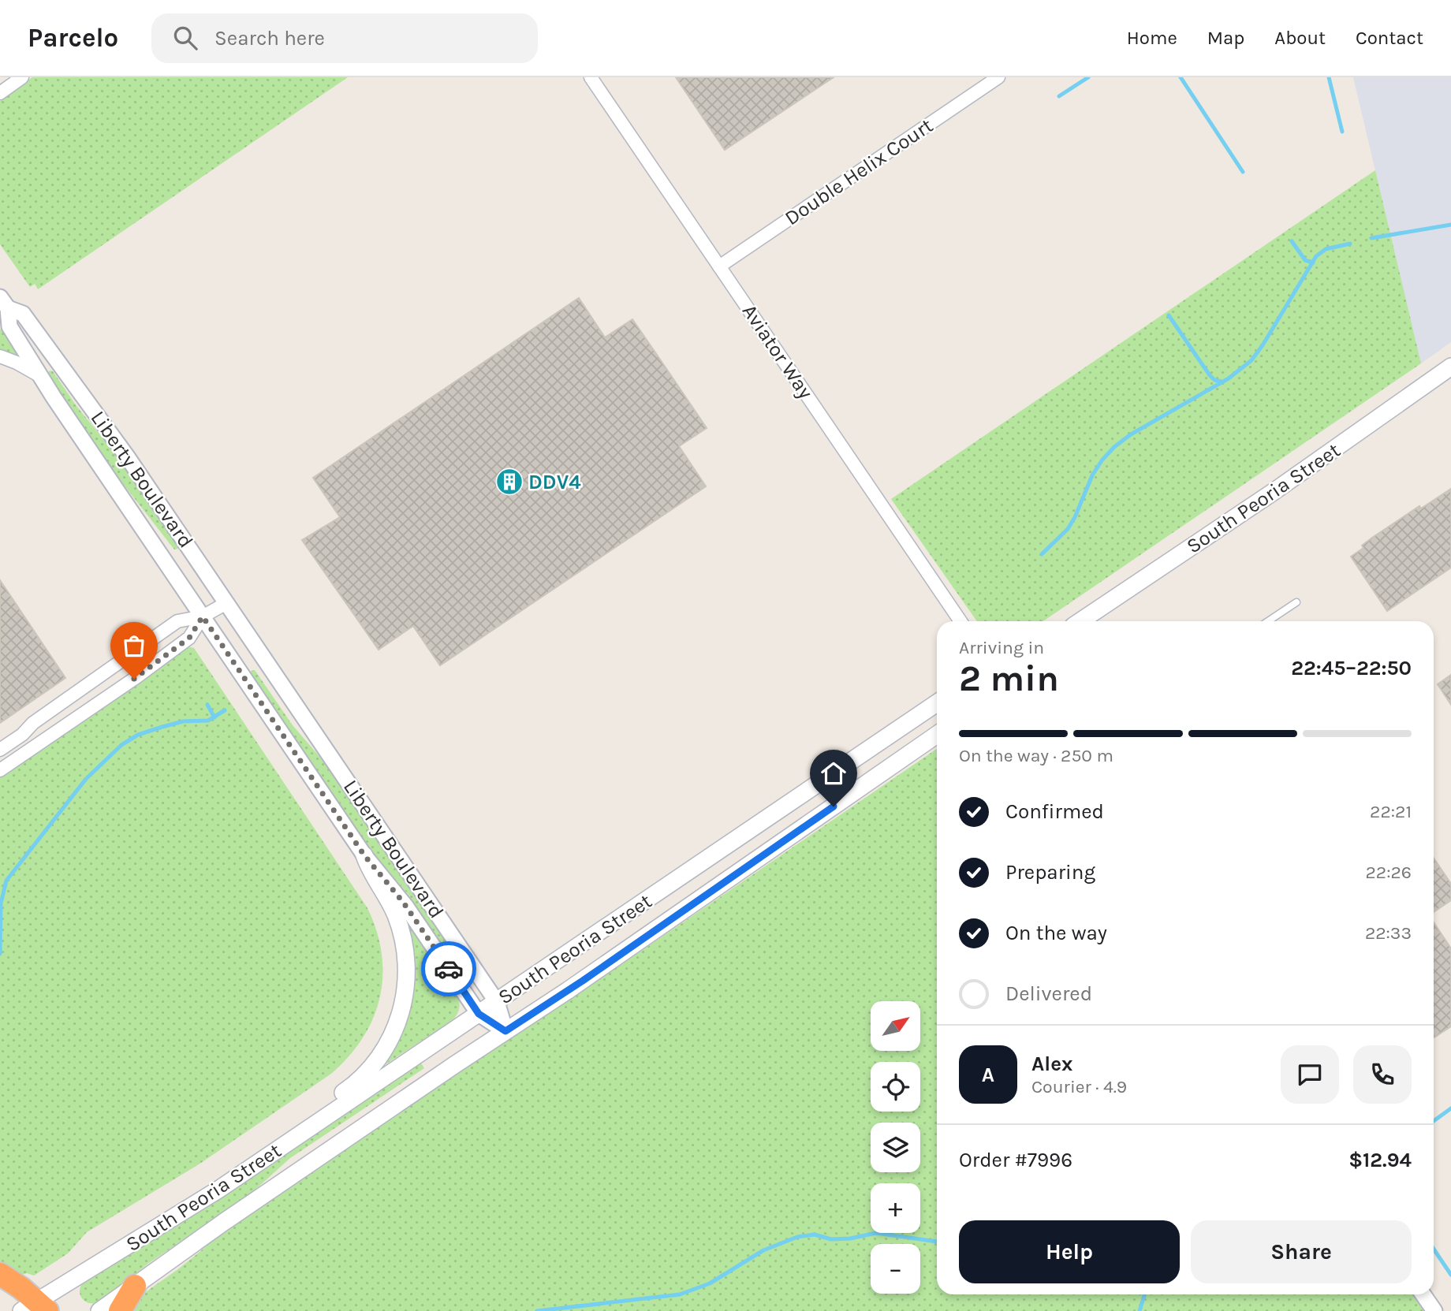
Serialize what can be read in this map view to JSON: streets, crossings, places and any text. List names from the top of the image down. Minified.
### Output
{"streets":{"main road":["South Peoria Street"],"street":["Double Helix Court","Aviator Way","Liberty Boulevard"]},"crossings":[["Double Helix Court","Aviator Way"],["Liberty Boulevard","South Peoria Street"]],"places":{"building":["DDV4"]},"north":"top right","page":{"header":"Parcelo","search":"Search here","nav":["Home","Map","About","Contact"],"heading":["2 min","Arriving in","22:45–22:50"],"panel":["Alex","Courier · 4.9","Order #7996","$12.94"],"bar":"On the way · 250 m","list":[["Confirmed","22:21"],["Preparing","22:26"],["On the way","22:33"],"Delivered"],"map_buttons":["+","−"],"round":"A","buttons":["Help","Share"]}}
